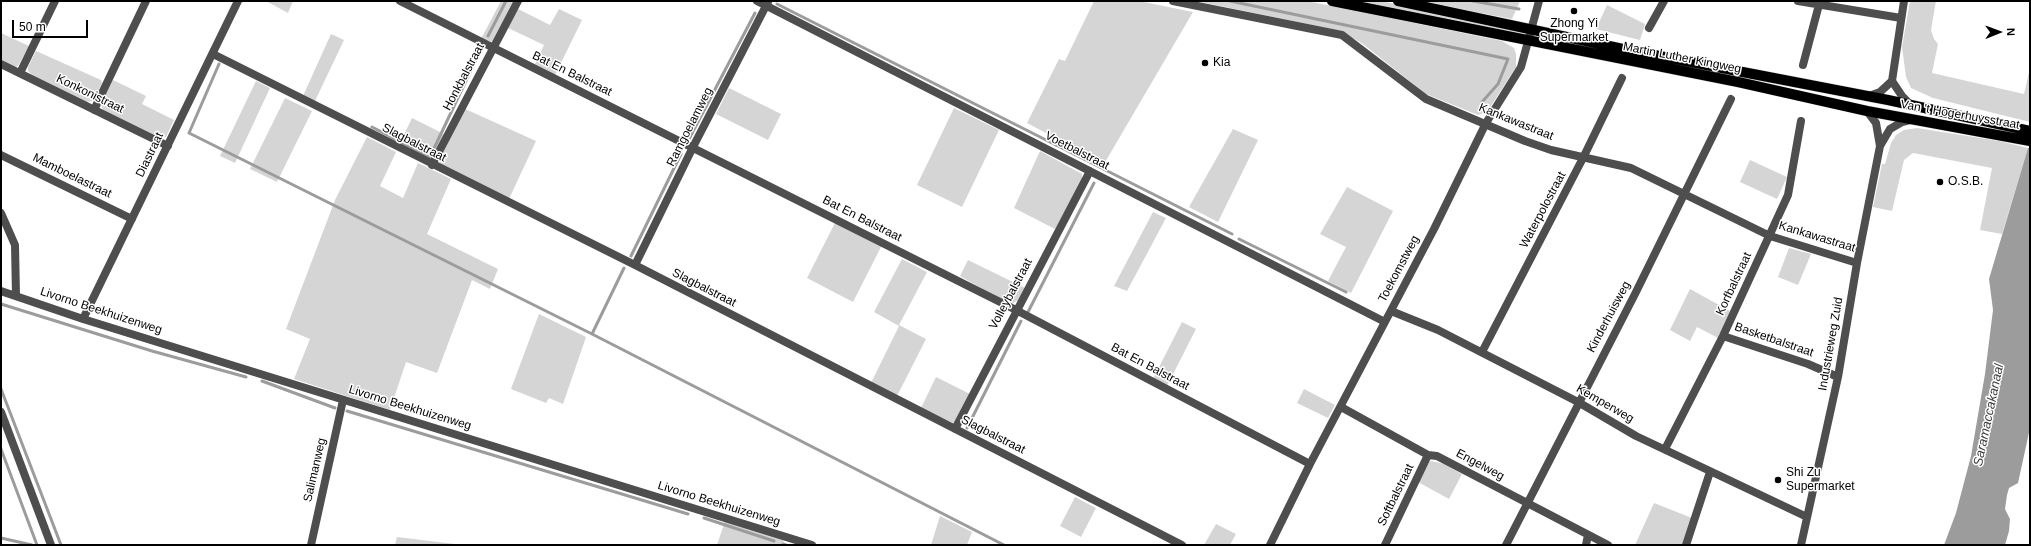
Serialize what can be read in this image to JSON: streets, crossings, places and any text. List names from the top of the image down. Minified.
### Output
{"streets":{"main road":["Martin Luther Kingweg","Van 't Hogerhuysstraat"],"street":["Bat En Balstraat","Honkbalstraat","Konkonistraat","Kankawastraat","Ramgoelamweg","Slagbalstraat","Voetbalstraat","Diastraat","Mamboelastraat","Waterpolostraat","Toekomstweg","Korfbalstraat","Volleybalstraat","Livorno Beekhuizenweg","Kinderhuisweg","Basketbalstraat","Industrieweg Zuid","Kemperweg","Engelweg","Salimanweg","Softbalstraat"]},"crossings":[["Martin Luther Kingweg","Van 't Hogerhuysstraat"],["Martin Luther Kingweg","Toekomstweg"],["Martin Luther Kingweg","Industrieweg Zuid"],["Bat En Balstraat","Honkbalstraat"],["Bat En Balstraat","Ramgoelamweg"],["Bat En Balstraat","Toekomstweg"],["Bat En Balstraat","Volleybalstraat"],["Honkbalstraat","Slagbalstraat"],["Konkonistraat","Diastraat"],["Van 't Hogerhuysstraat","Industrieweg Zuid"],["Kankawastraat","Waterpolostraat"],["Kankawastraat","Toekomstweg"],["Kankawastraat","Korfbalstraat"],["Kankawastraat","Kinderhuisweg"],["Kankawastraat","Industrieweg Zuid"],["Ramgoelamweg","Slagbalstraat"],["Ramgoelamweg","Voetbalstraat"],["Slagbalstraat","Diastraat"],["Slagbalstraat","Volleybalstraat"],["Voetbalstraat","Toekomstweg"],["Voetbalstraat","Volleybalstraat"],["Diastraat","Mamboelastraat"],["Diastraat","Livorno Beekhuizenweg"],["Waterpolostraat","Kemperweg"],["Toekomstweg","Kemperweg"],["Toekomstweg","Engelweg"],["Korfbalstraat","Basketbalstraat"],["Korfbalstraat","Kemperweg"],["Livorno Beekhuizenweg","Salimanweg"],["Kinderhuisweg","Kemperweg"],["Kinderhuisweg","Engelweg"],["Basketbalstraat","Industrieweg Zuid"],["Industrieweg Zuid","Kemperweg"],["Engelweg","Softbalstraat"]],"water":["Saramaccakanaal"],"places":["Zhong Yi Supermarket","Kia","O.S.B.","Shi Zu Supermarket"],"scale_bar":"50 m","north":"right"}
